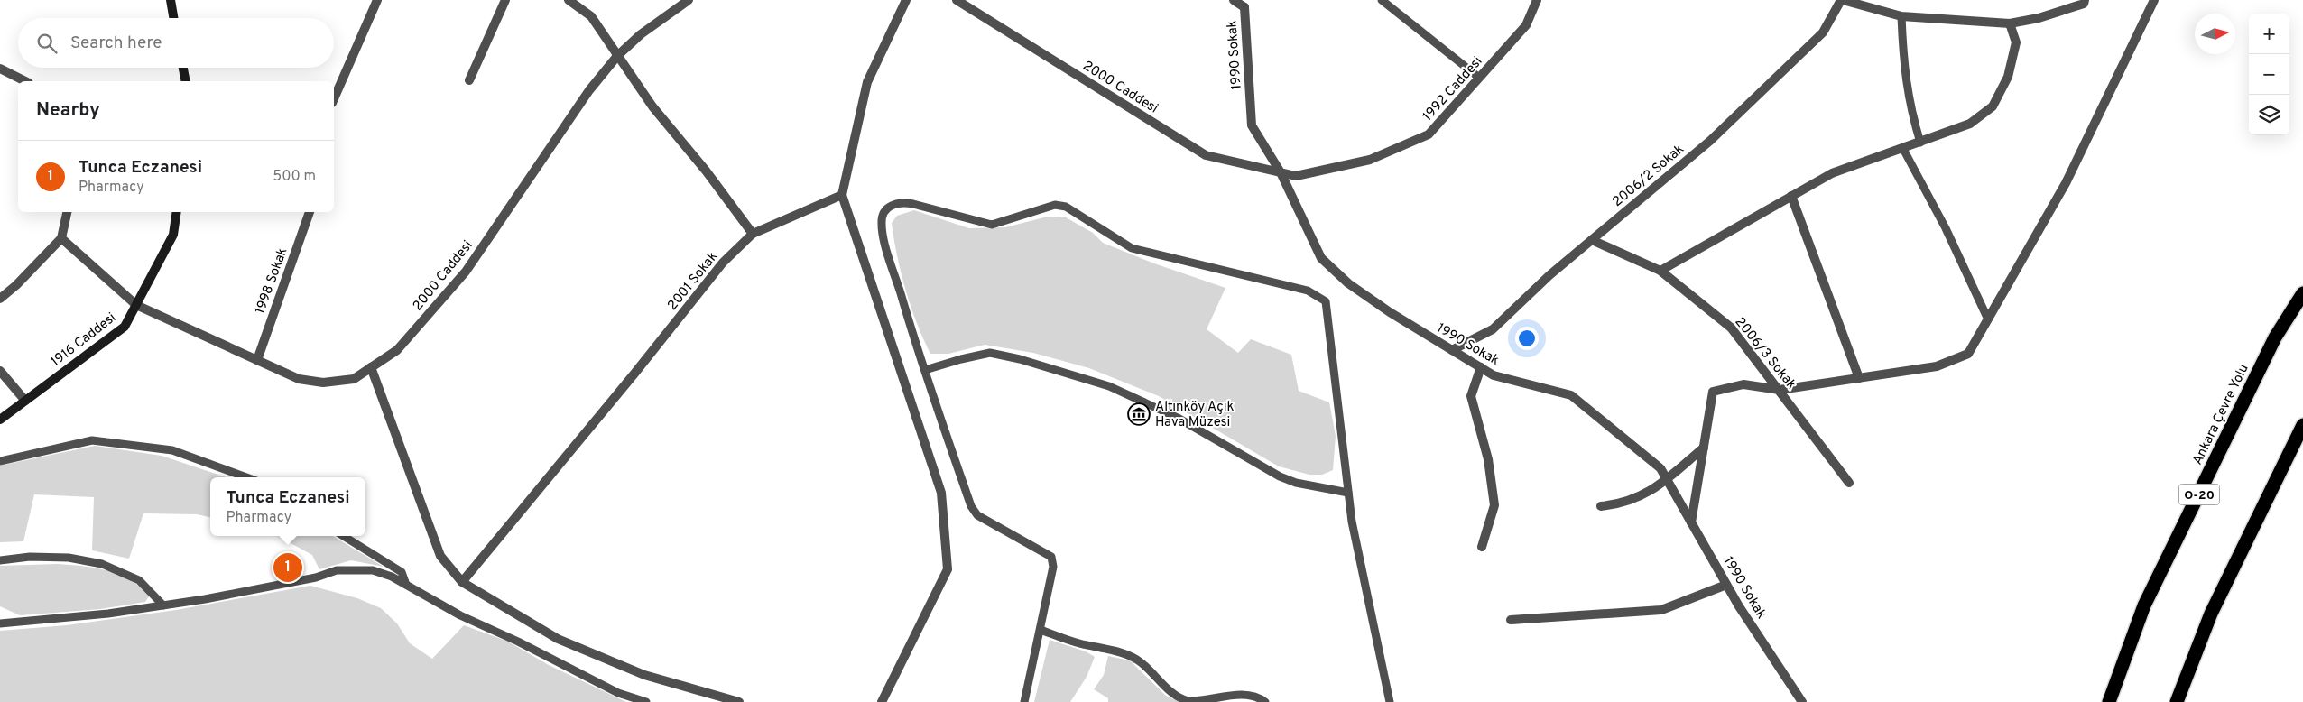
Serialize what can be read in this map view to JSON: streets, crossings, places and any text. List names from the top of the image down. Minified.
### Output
{"streets":{"highway":["Ankara Çevre Yolu","O-20"],"street":["1990 Sokak","2000 Caddesi","1992 Caddesi","2006/2 Sokak","1998 Sokak","2001 Sokak","1916 Caddesi","2006/3 Sokak"]},"crossings":[["1990 Sokak","2000 Caddesi"],["1990 Sokak","1992 Caddesi"],["1990 Sokak","2006/2 Sokak"],["2000 Caddesi","1992 Caddesi"],["2000 Caddesi","1998 Sokak"],["2000 Caddesi","1916 Caddesi"],["2006/2 Sokak","2006/3 Sokak"]],"places":{"museum":["Altınköy Açık Hava Müzesi"]},"north":"right","page":{"map_buttons":["+","−"],"search":"Search here","heading":"Nearby","list":[{"mark":"1","name":"Tunca Eczanesi","note":"Pharmacy","value":"500 m"}],"popup":["Tunca Eczanesi","Pharmacy"],"pins":"1"}}
